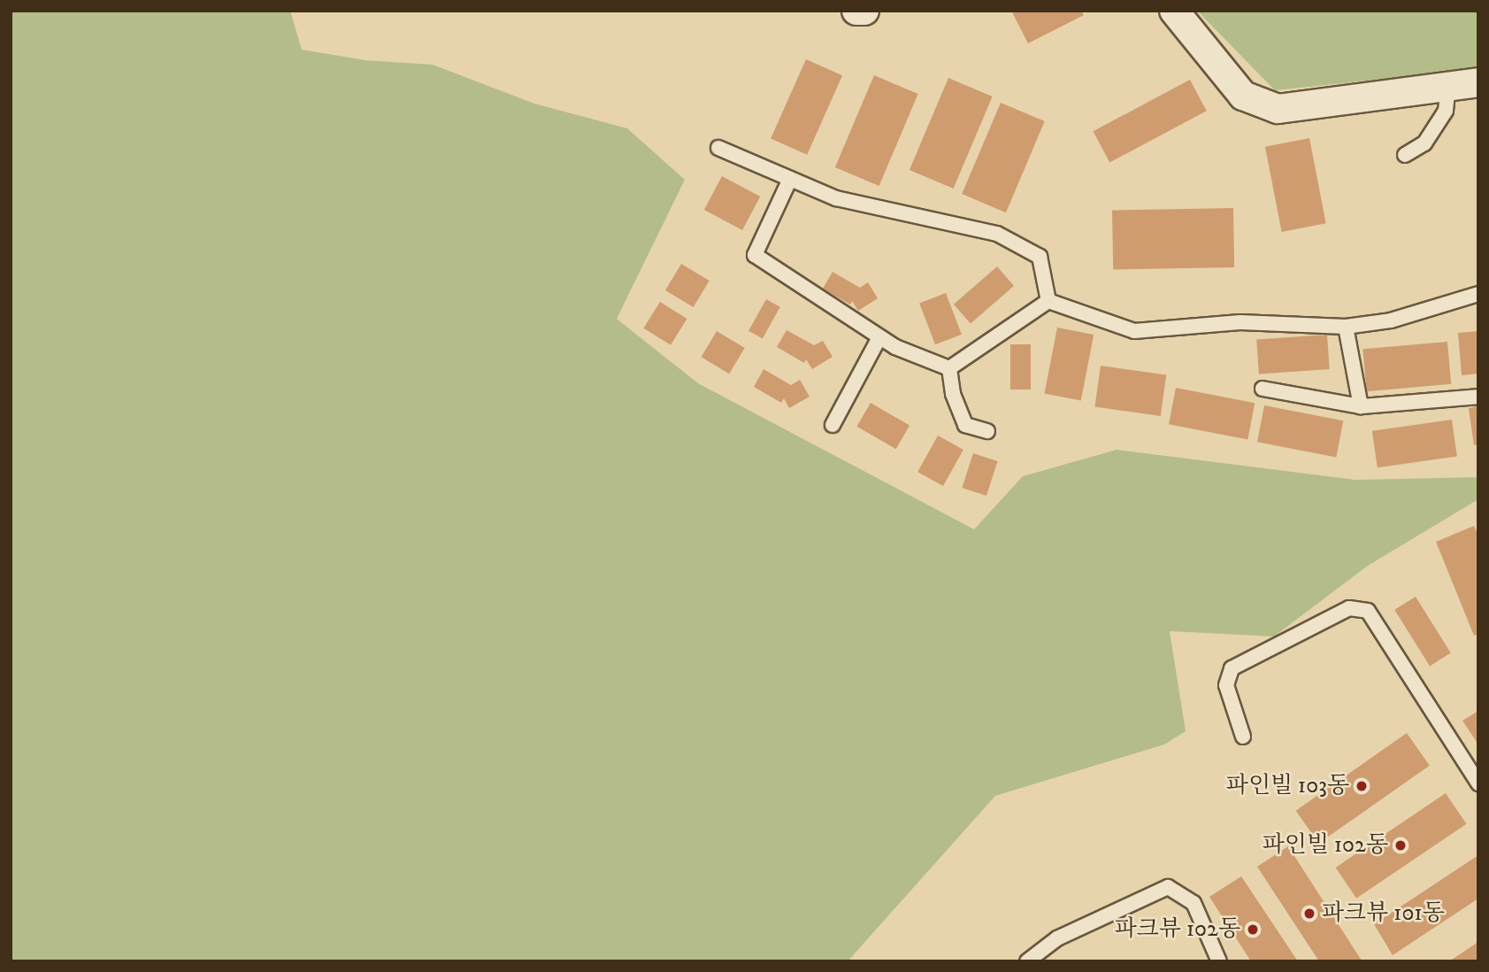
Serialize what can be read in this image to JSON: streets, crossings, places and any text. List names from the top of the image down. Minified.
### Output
{"places":["파인빌 103동","파인빌 102동","파크뷰 101동","파크뷰 102동"]}
